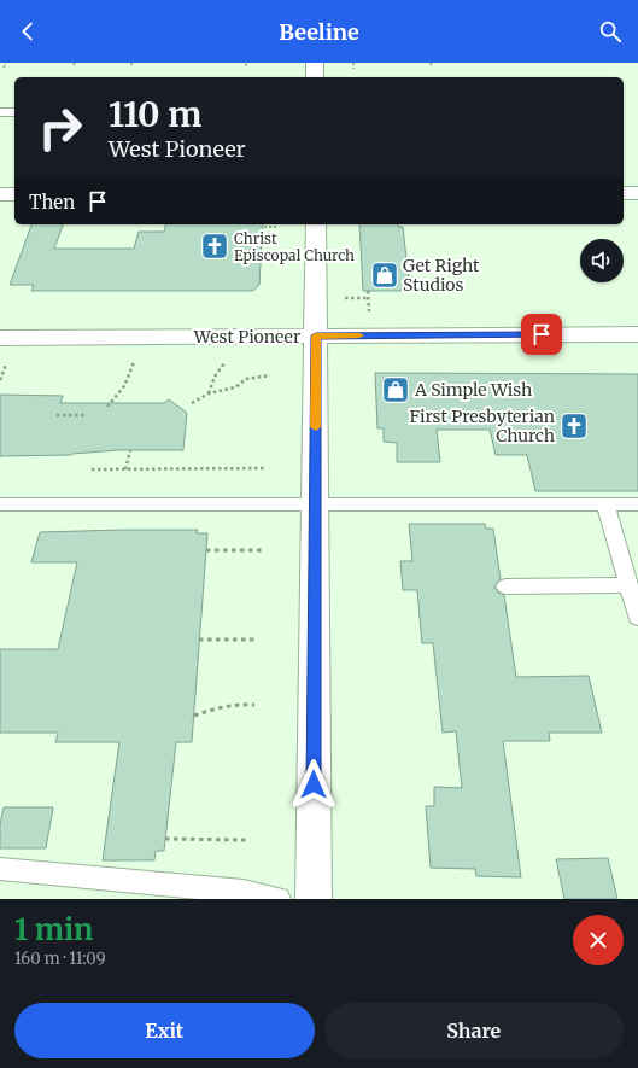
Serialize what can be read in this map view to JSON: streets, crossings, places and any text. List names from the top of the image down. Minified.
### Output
{"streets":{"main road":["West Pioneer"]},"places":{"church":["Christ Episcopal Church","First Presbyterian Church"],"shop":["Get Right Studios","A Simple Wish"]},"page":{"header":"Beeline","turn":["110 m","West Pioneer"],"then":"Then","heading":["1 min","160 m · 11:09"],"buttons":["Exit","Share"]}}
